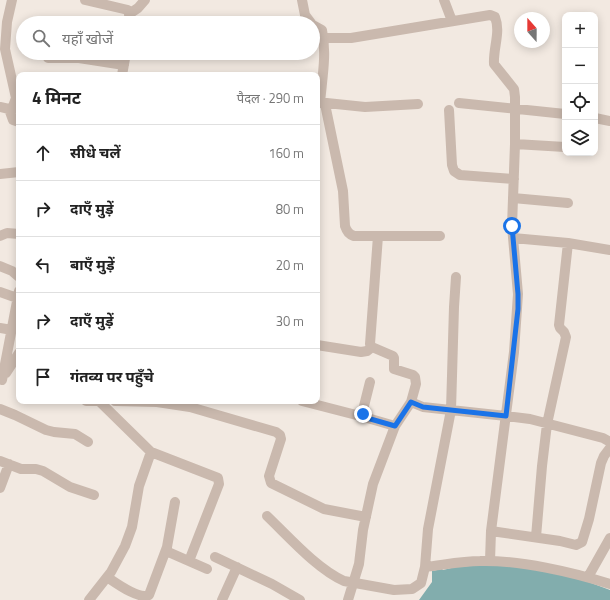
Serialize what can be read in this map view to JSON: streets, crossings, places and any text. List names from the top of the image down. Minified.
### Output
{"north":"top","page":{"map_buttons":["+","−"],"search":"यहाँ खोजें","heading":["4 मिनट","पैदल · 290 m"],"list":[["सीधे चलें","160 m"],["दाएँ मुड़ें","80 m"],["बाएँ मुड़ें","20 m"],["दाएँ मुड़ें","30 m"],"गंतव्य पर पहुँचे"]}}
